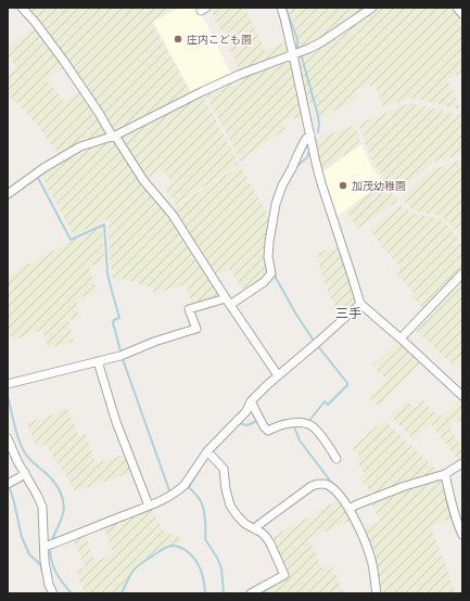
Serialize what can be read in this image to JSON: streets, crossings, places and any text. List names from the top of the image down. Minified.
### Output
{"districts":["三手"],"places":["庄内こども園","加茂幼稚園"]}
